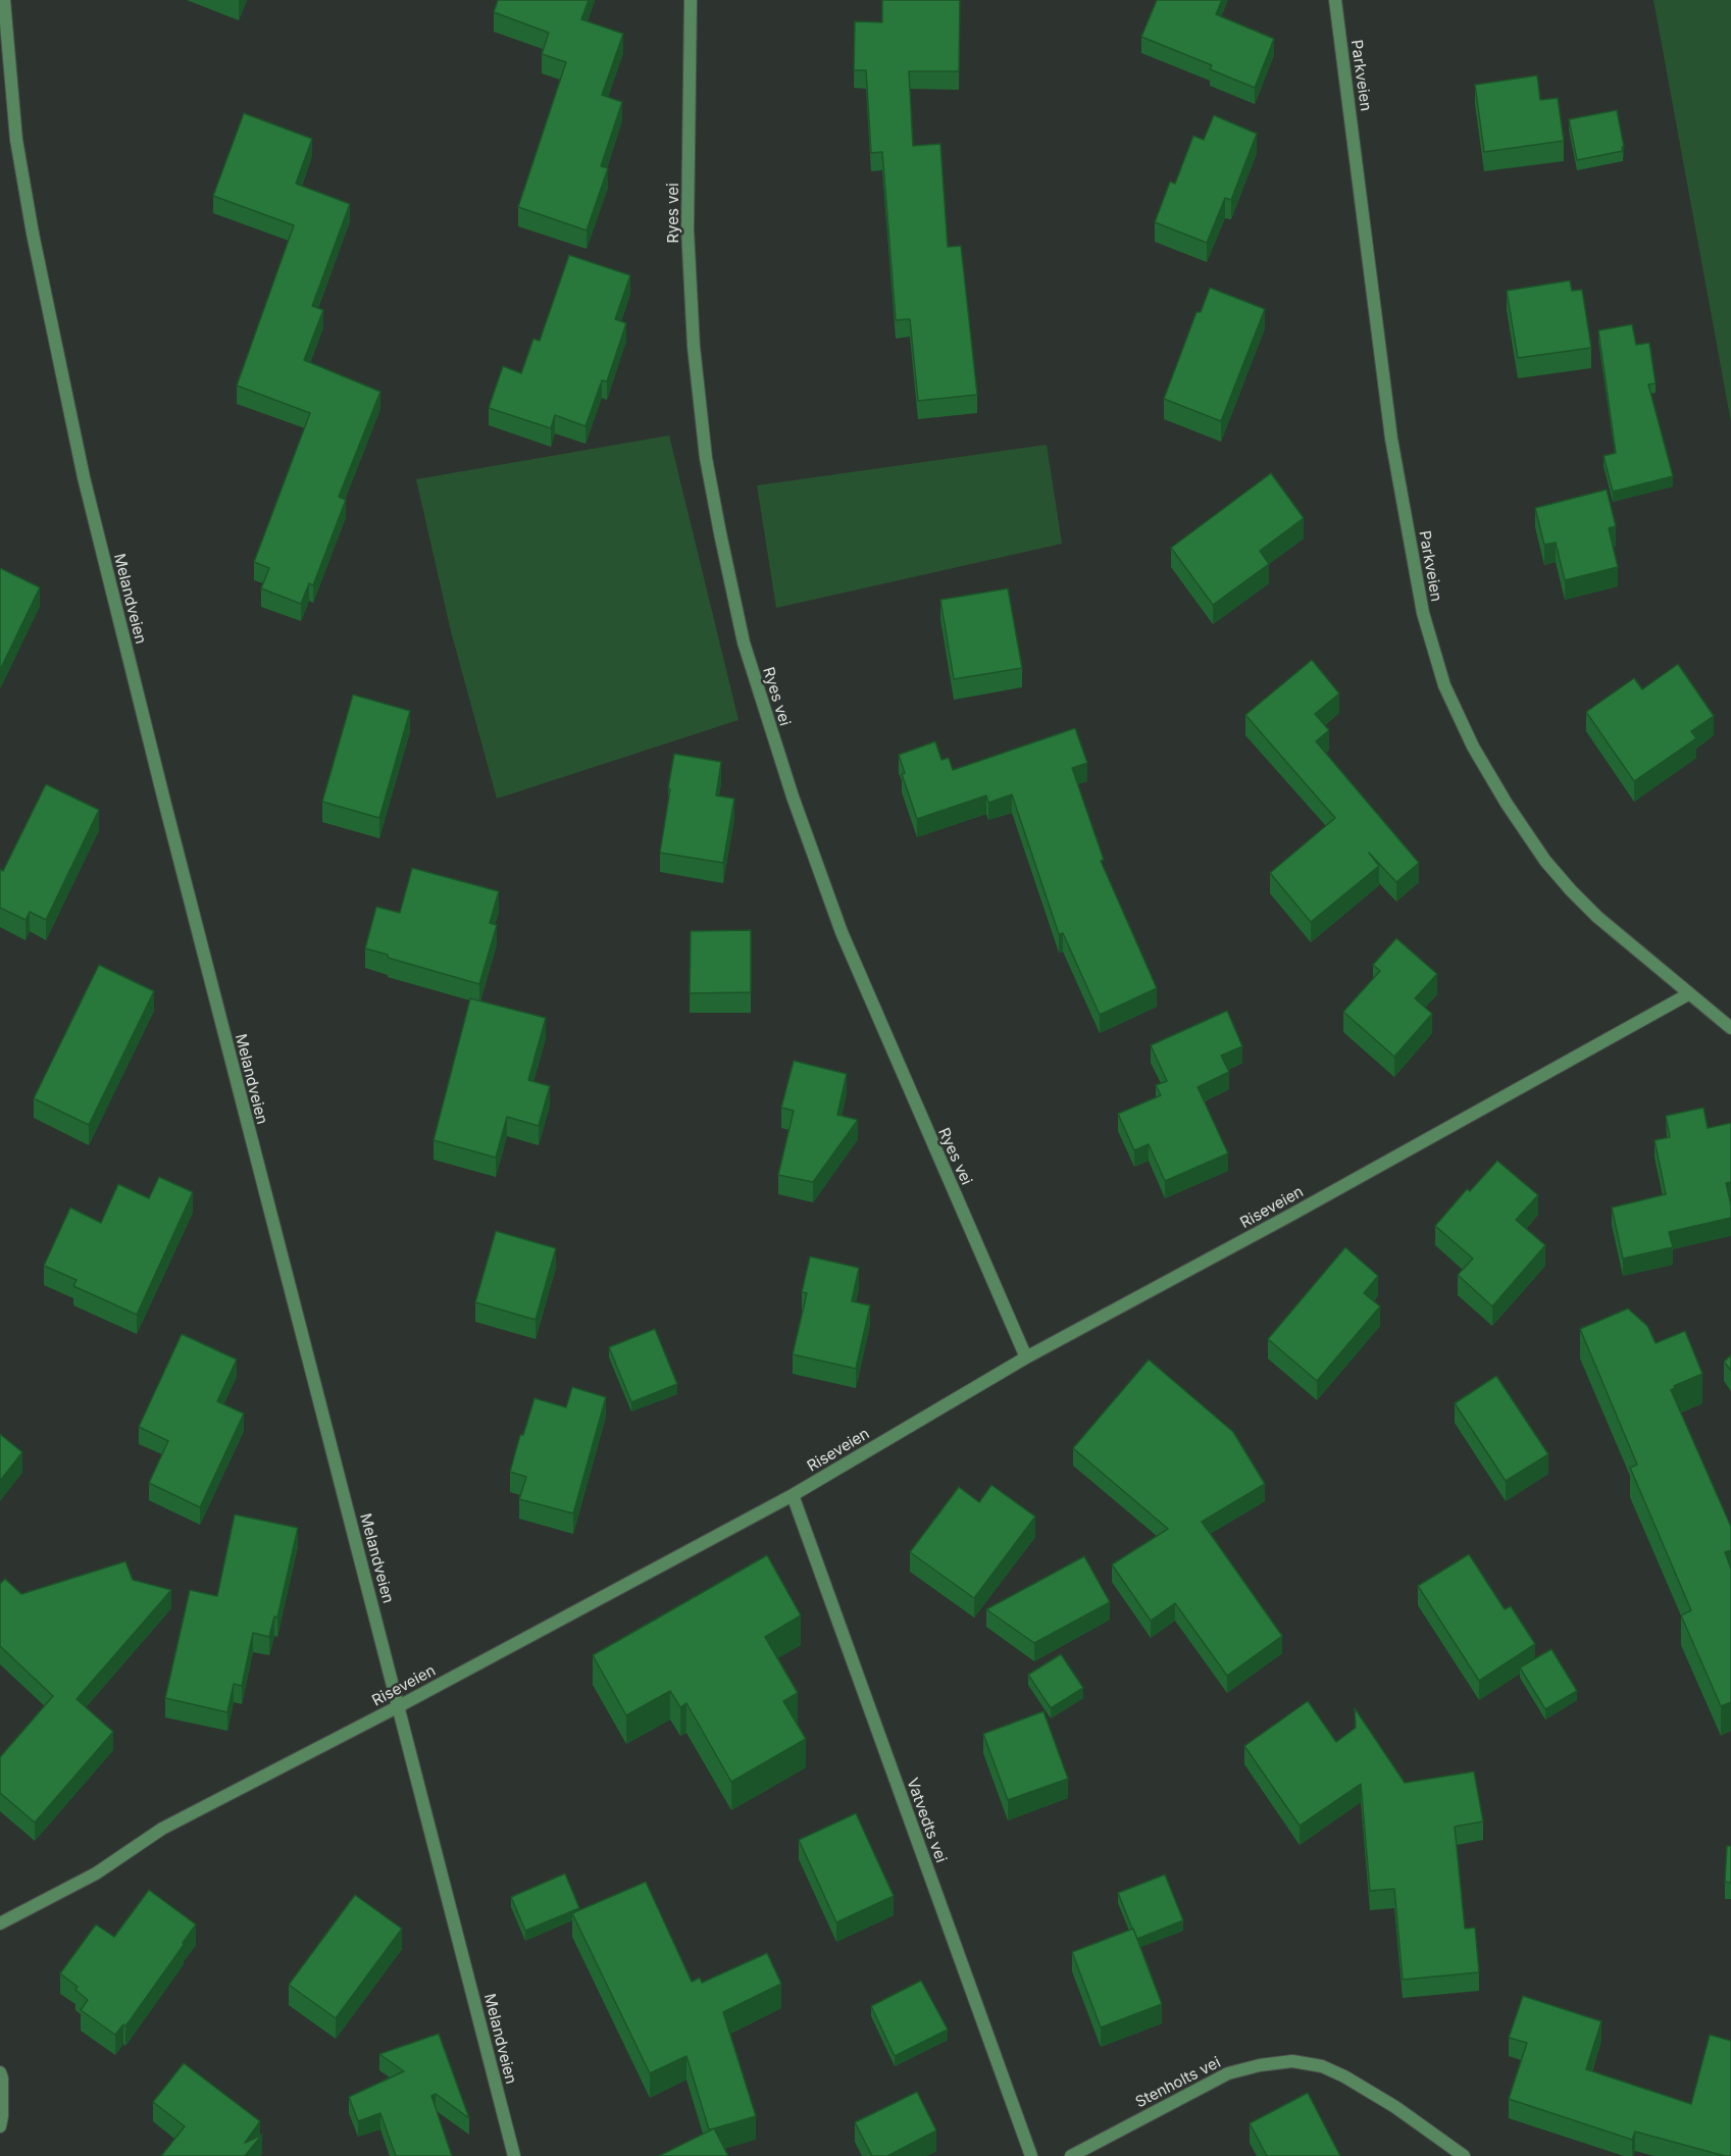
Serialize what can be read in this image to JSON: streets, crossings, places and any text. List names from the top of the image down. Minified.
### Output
{"streets":{"street":["Parkveien","Ryes vei","Melandveien","Riseveien","Vatvedts vei","Stenholts vei"]},"crossings":[["Parkveien","Riseveien"],["Ryes vei","Riseveien"],["Melandveien","Riseveien"],["Riseveien","Vatvedts vei"]]}
